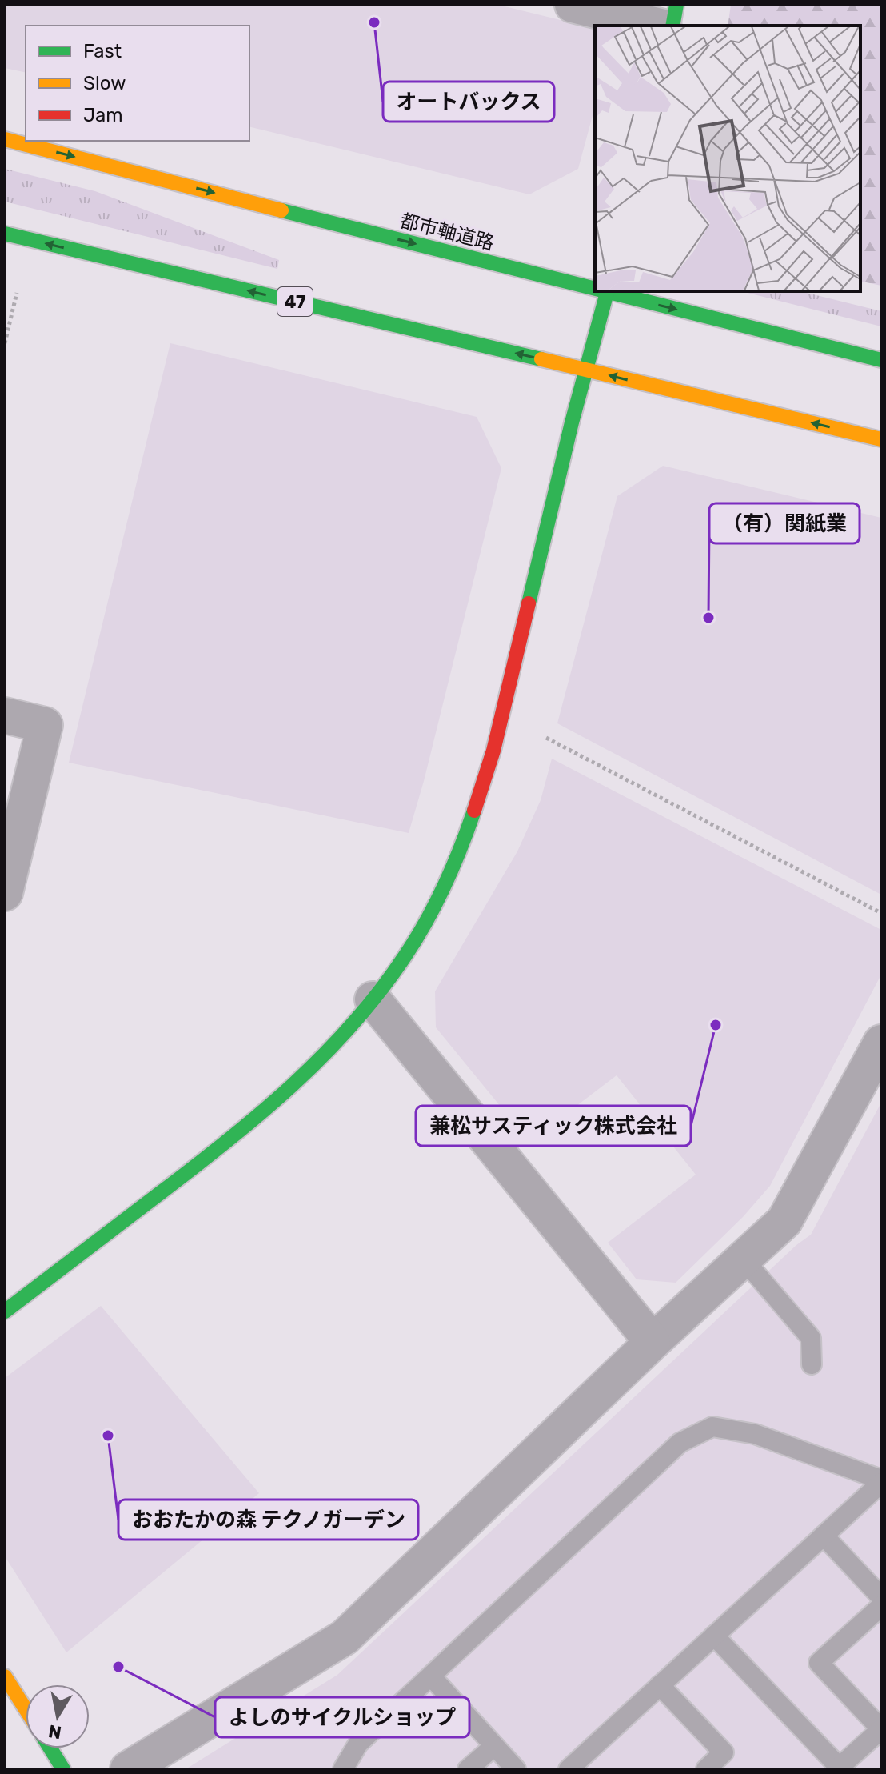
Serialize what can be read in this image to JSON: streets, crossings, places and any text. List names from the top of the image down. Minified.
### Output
{"streets":{"main road":["都市軸道路","47"]},"places":["オートバックス","（有）関紙業","兼松サスティック株式会社","おおたかの森 テクノガーデン","よしのサイクルショップ"],"legend":["Fast","Slow","Jam"],"north":"bottom"}
